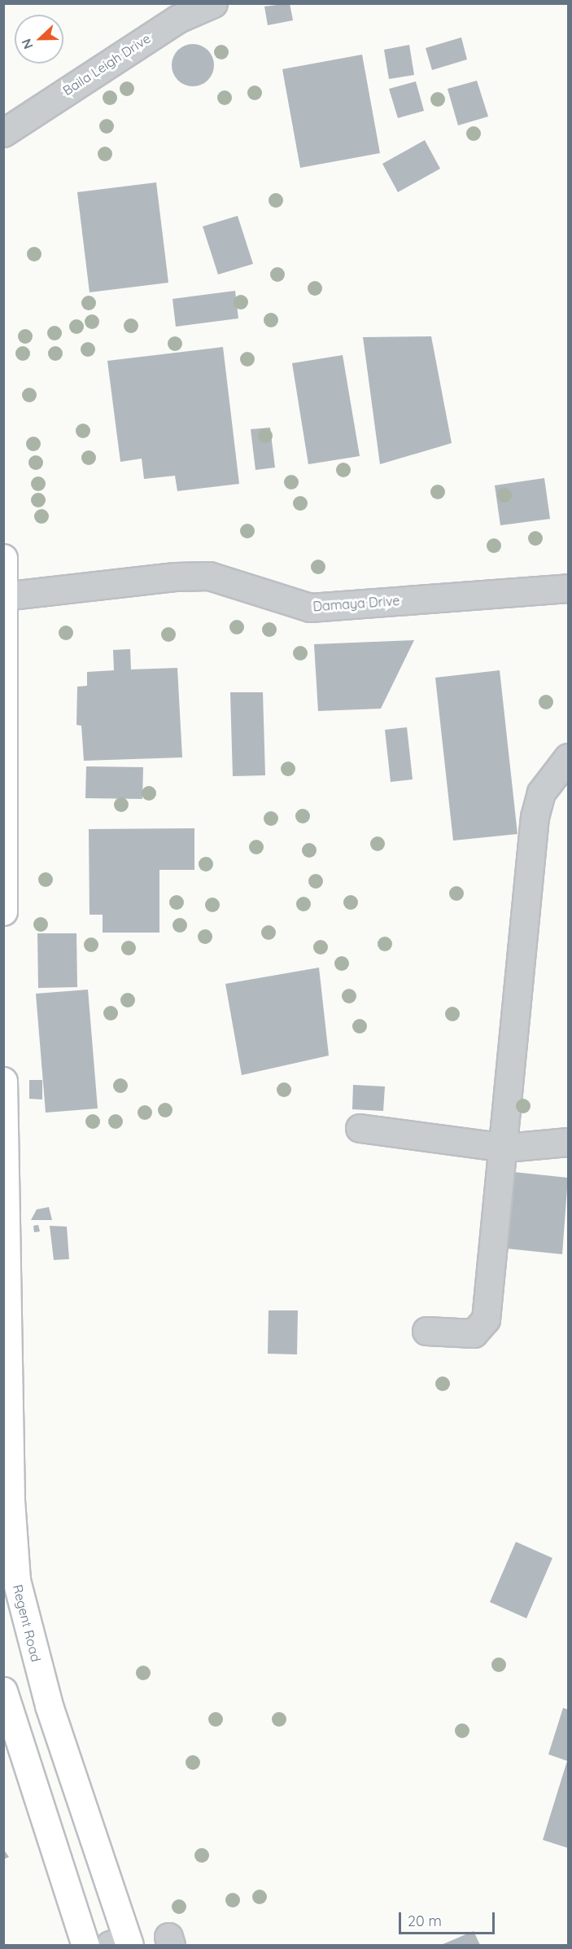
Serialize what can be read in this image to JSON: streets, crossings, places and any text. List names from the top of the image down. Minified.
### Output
{"streets":{"main road":["Regent Road"],"street":["Baila Leigh Drive","Damaya Drive"]},"scale_bar":"20 m","north":"left"}
